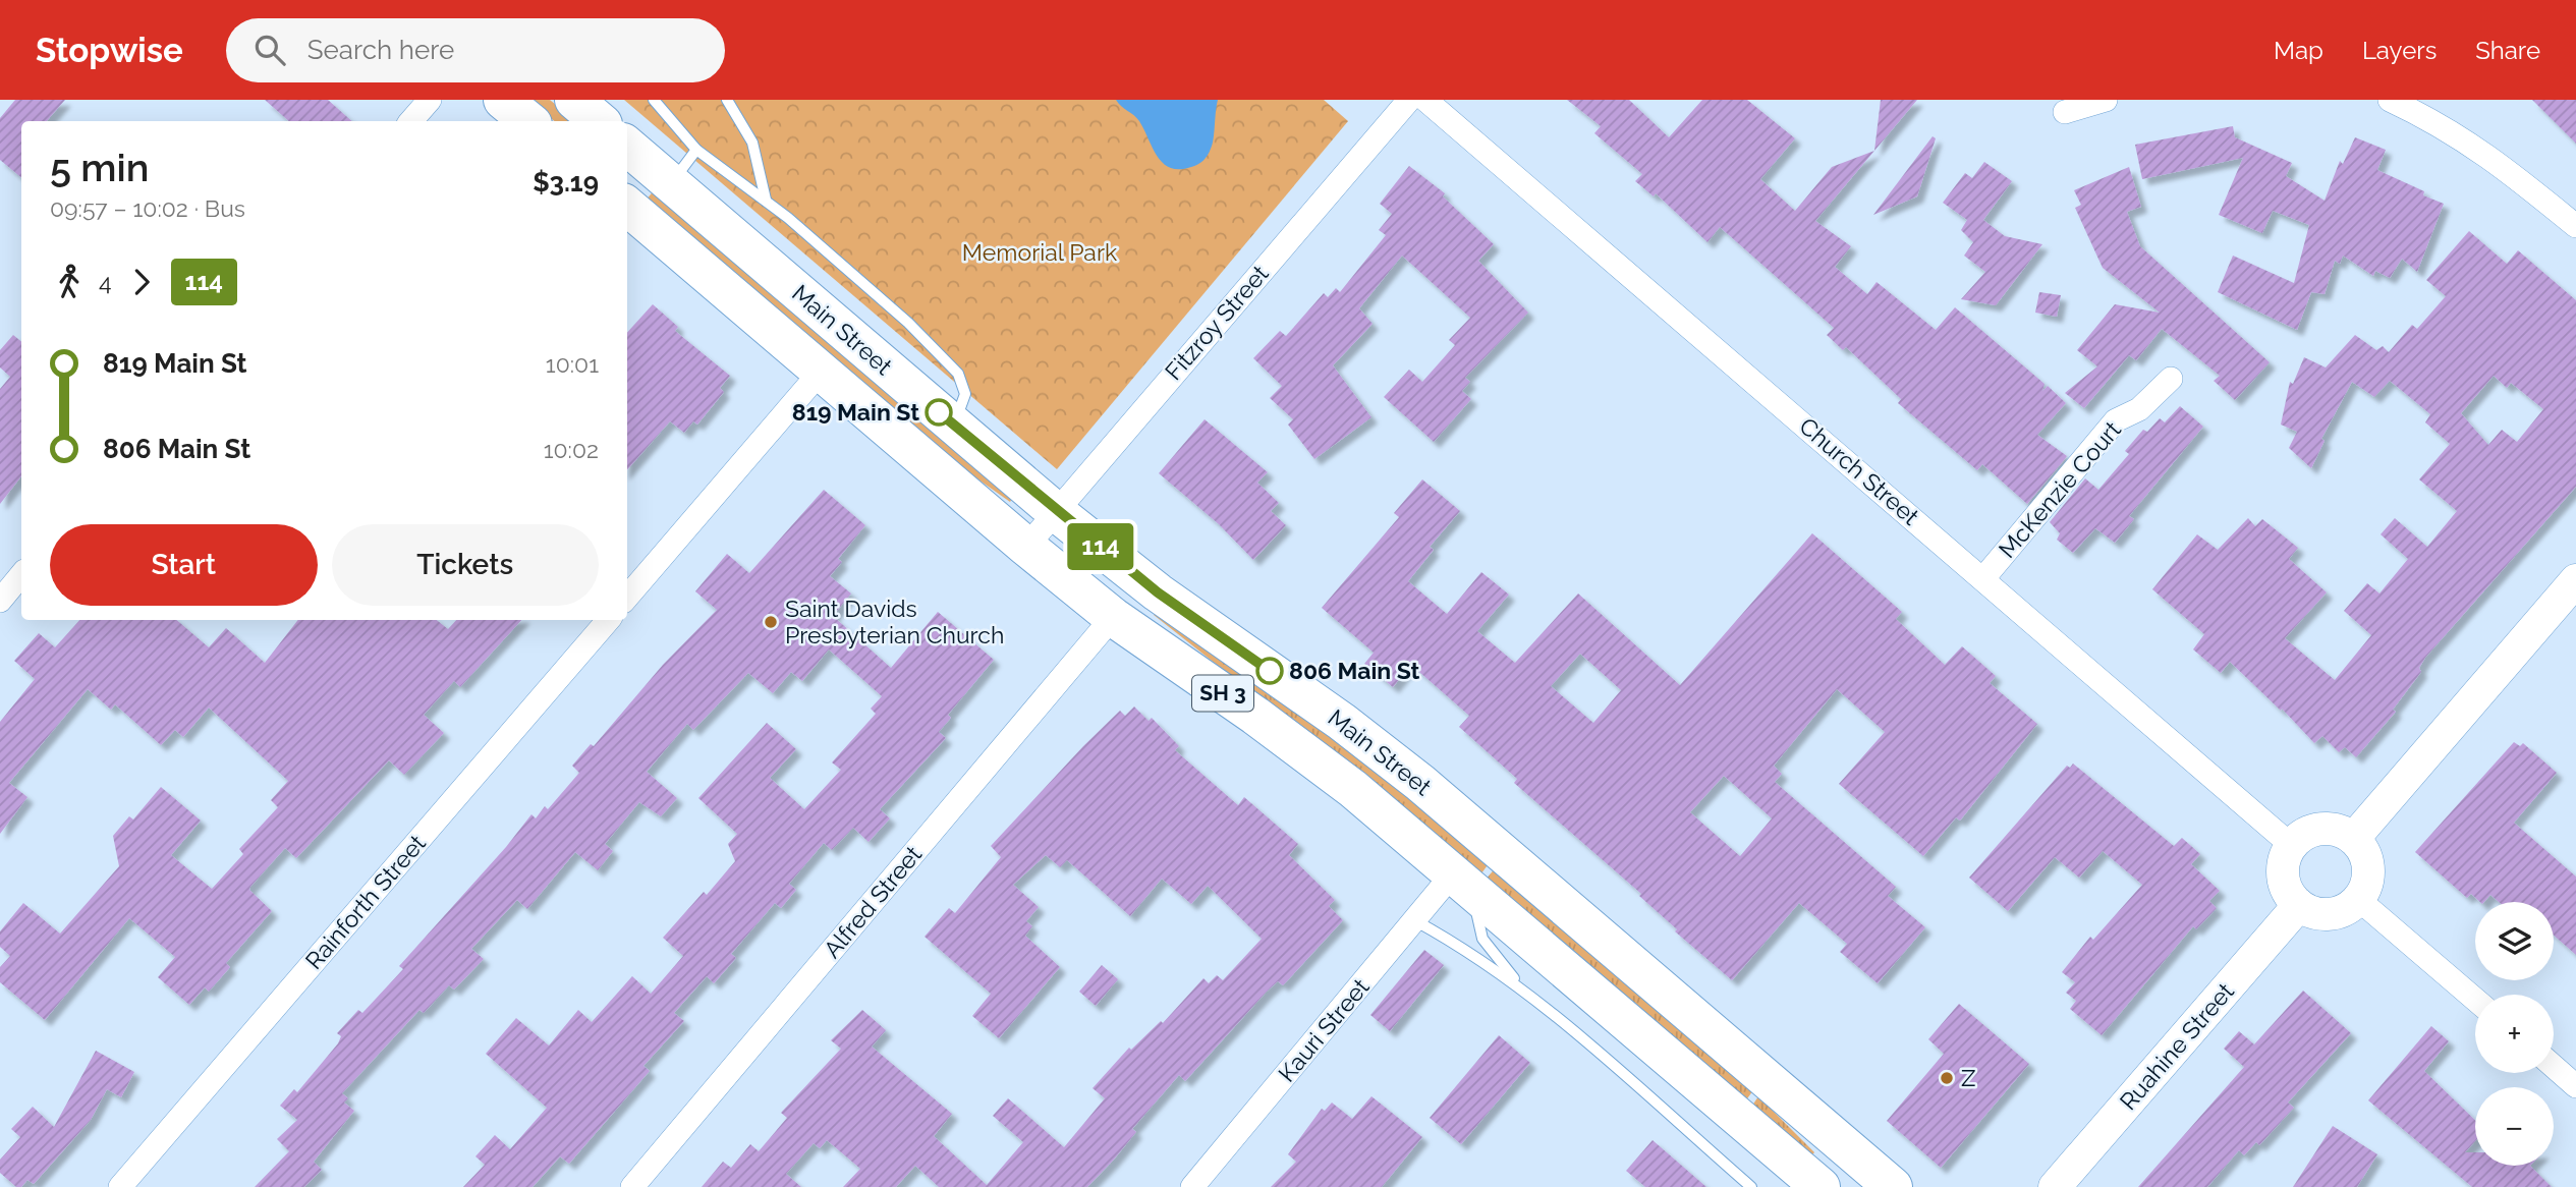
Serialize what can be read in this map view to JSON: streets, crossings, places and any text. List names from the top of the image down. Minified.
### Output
{"streets":{"highway":["Main Street","SH 3"],"street":["Fitzroy Street","Church Street","McKenzie Court","Rainforth Street","Alfred Street","Kauri Street","Ruahine Street"]},"crossings":[["Fitzroy Street","Main Street"],["Main Street","Alfred Street"],["Main Street","Kauri Street"],["Church Street","McKenzie Court"],["Church Street","Ruahine Street"]],"parks":["Memorial Park"],"places":["819 Main St","Saint Davids Presbyterian Church","806 Main St","Z"],"lines":["bus line 114"],"page":{"header":"Stopwise","search":"Search here","nav":["Map","Layers","Share"],"on_map":"114","heading":["5 min","09:57 – 10:02 · Bus","$3.19"],"legs":["4","114"],"list":[{"name":"819 Main St","value":"10:01"},{"name":"806 Main St","value":"10:02"}],"buttons":["Start","Tickets"],"map_buttons":["+","−"]}}
